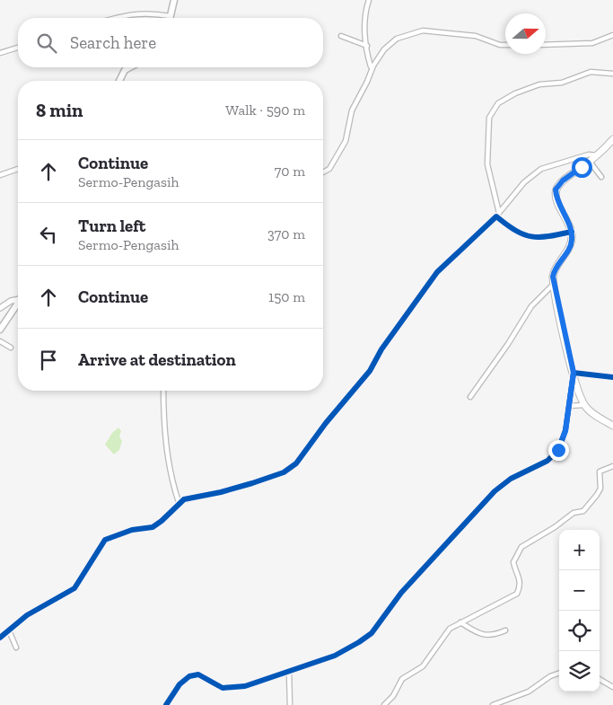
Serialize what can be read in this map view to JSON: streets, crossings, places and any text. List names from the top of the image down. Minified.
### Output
{"north":"right","page":{"search":"Search here","heading":["8 min","Walk · 590 m"],"list":[["Continue","Sermo-Pengasih","70 m"],["Turn left","Sermo-Pengasih","370 m"],["Continue","150 m"],"Arrive at destination"],"map_buttons":["+","−"]}}
